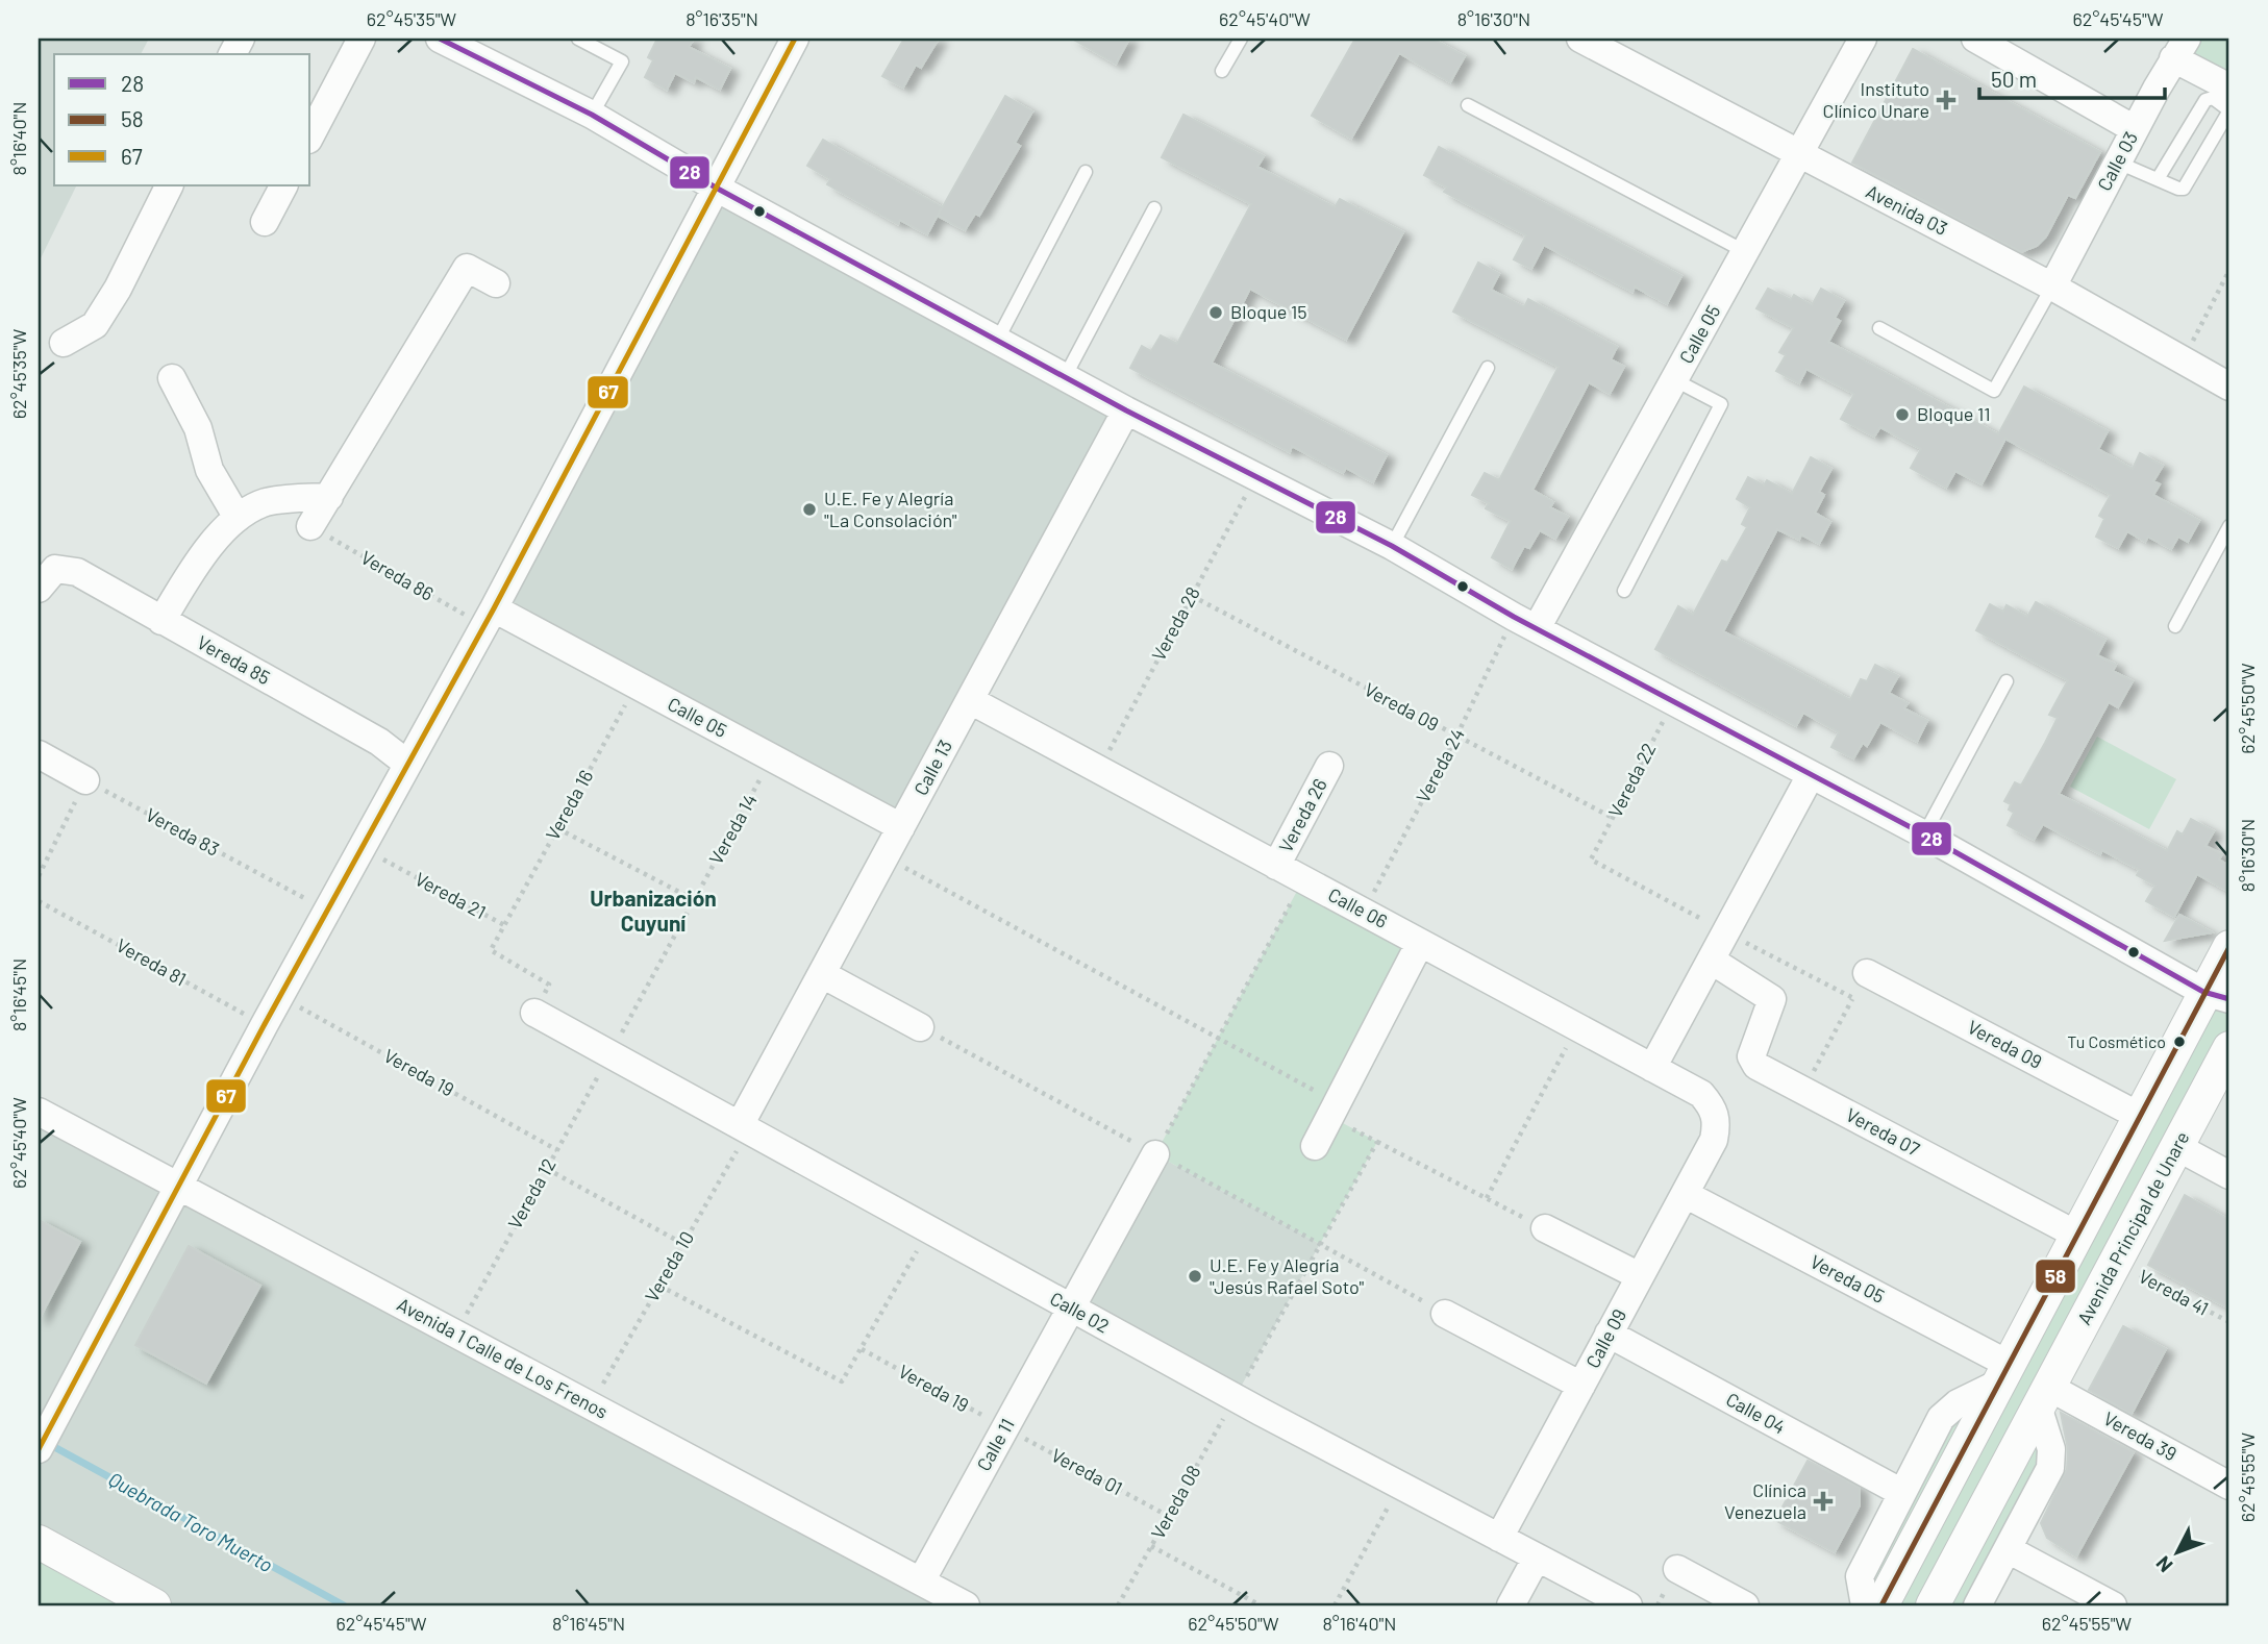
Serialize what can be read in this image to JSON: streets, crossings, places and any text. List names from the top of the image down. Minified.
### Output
{"streets":{"street":["Calle 03","Avenida 03","Calle 05","Vereda 85","Vereda 09","Calle 13","Vereda 26","Calle 06","Vereda 07","Avenida Principal de Unare","Vereda 05","Calle 02","Calle 09","Avenida 1 Calle de Los Frenos","Calle 04","Vereda 39","Calle 11"],"path":["Vereda 86","Vereda 28","Vereda 24","Vereda 22","Vereda 16","Vereda 14","Vereda 83","Vereda 21","Vereda 81","Vereda 19","Vereda 12","Vereda 10","Vereda 41","Vereda 01","Vereda 08"]},"crossings":[["Calle 03","Avenida 03"],["Avenida 03","Calle 05"],["Calle 05","Vereda 86"],["Calle 05","Vereda 24"],["Calle 05","Calle 13"],["Calle 05","Vereda 16"],["Calle 05","Vereda 14"],["Vereda 28","Vereda 09"],["Vereda 28","Calle 06"],["Vereda 09","Vereda 24"],["Vereda 09","Vereda 22"],["Vereda 24","Calle 06"],["Calle 13","Calle 06"],["Calle 13","Vereda 10"],["Calle 13","Calle 02"],["Vereda 16","Vereda 21"],["Vereda 26","Calle 06"],["Vereda 14","Vereda 12"],["Vereda 14","Calle 02"],["Vereda 21","Calle 02"],["Calle 06","Calle 09"],["Vereda 19","Vereda 12"],["Vereda 19","Calle 11"],["Vereda 19","Vereda 01"],["Vereda 12","Calle 02"],["Vereda 12","Avenida 1 Calle de Los Frenos"],["Avenida Principal de Unare","Vereda 41"],["Avenida Principal de Unare","Vereda 39"],["Vereda 10","Calle 02"],["Vereda 10","Avenida 1 Calle de Los Frenos"],["Vereda 05","Calle 09"],["Calle 02","Calle 09"],["Calle 02","Calle 11"],["Calle 02","Vereda 08"],["Calle 09","Calle 04"],["Avenida 1 Calle de Los Frenos","Calle 11"],["Calle 11","Vereda 01"],["Vereda 01","Vereda 08"]],"districts":["Urbanización Cuyuní"],"water":["Quebrada Toro Muerto"],"places":{"health":["Instituto Clínico Unare","Clínica Venezuela"],"other":["Bloque 15","Bloque 11","U.E. Fe y Alegría \"La Consolación\"","Tu Cosmético","U.E. Fe y Alegría \"Jesús Rafael Soto\""]},"lines":["transit line 28","transit line 67","transit line 58"],"legend":["28","58","67"],"scale_bar":"50 m","north":"bottom left","coordinates":["62°45'35\"W","8°16'35\"N","62°45'40\"W","8°16'30\"N","62°45'45\"W","8°16'40\"N","62°45'50\"W","8°16'45\"N","62°45'55\"W"]}
